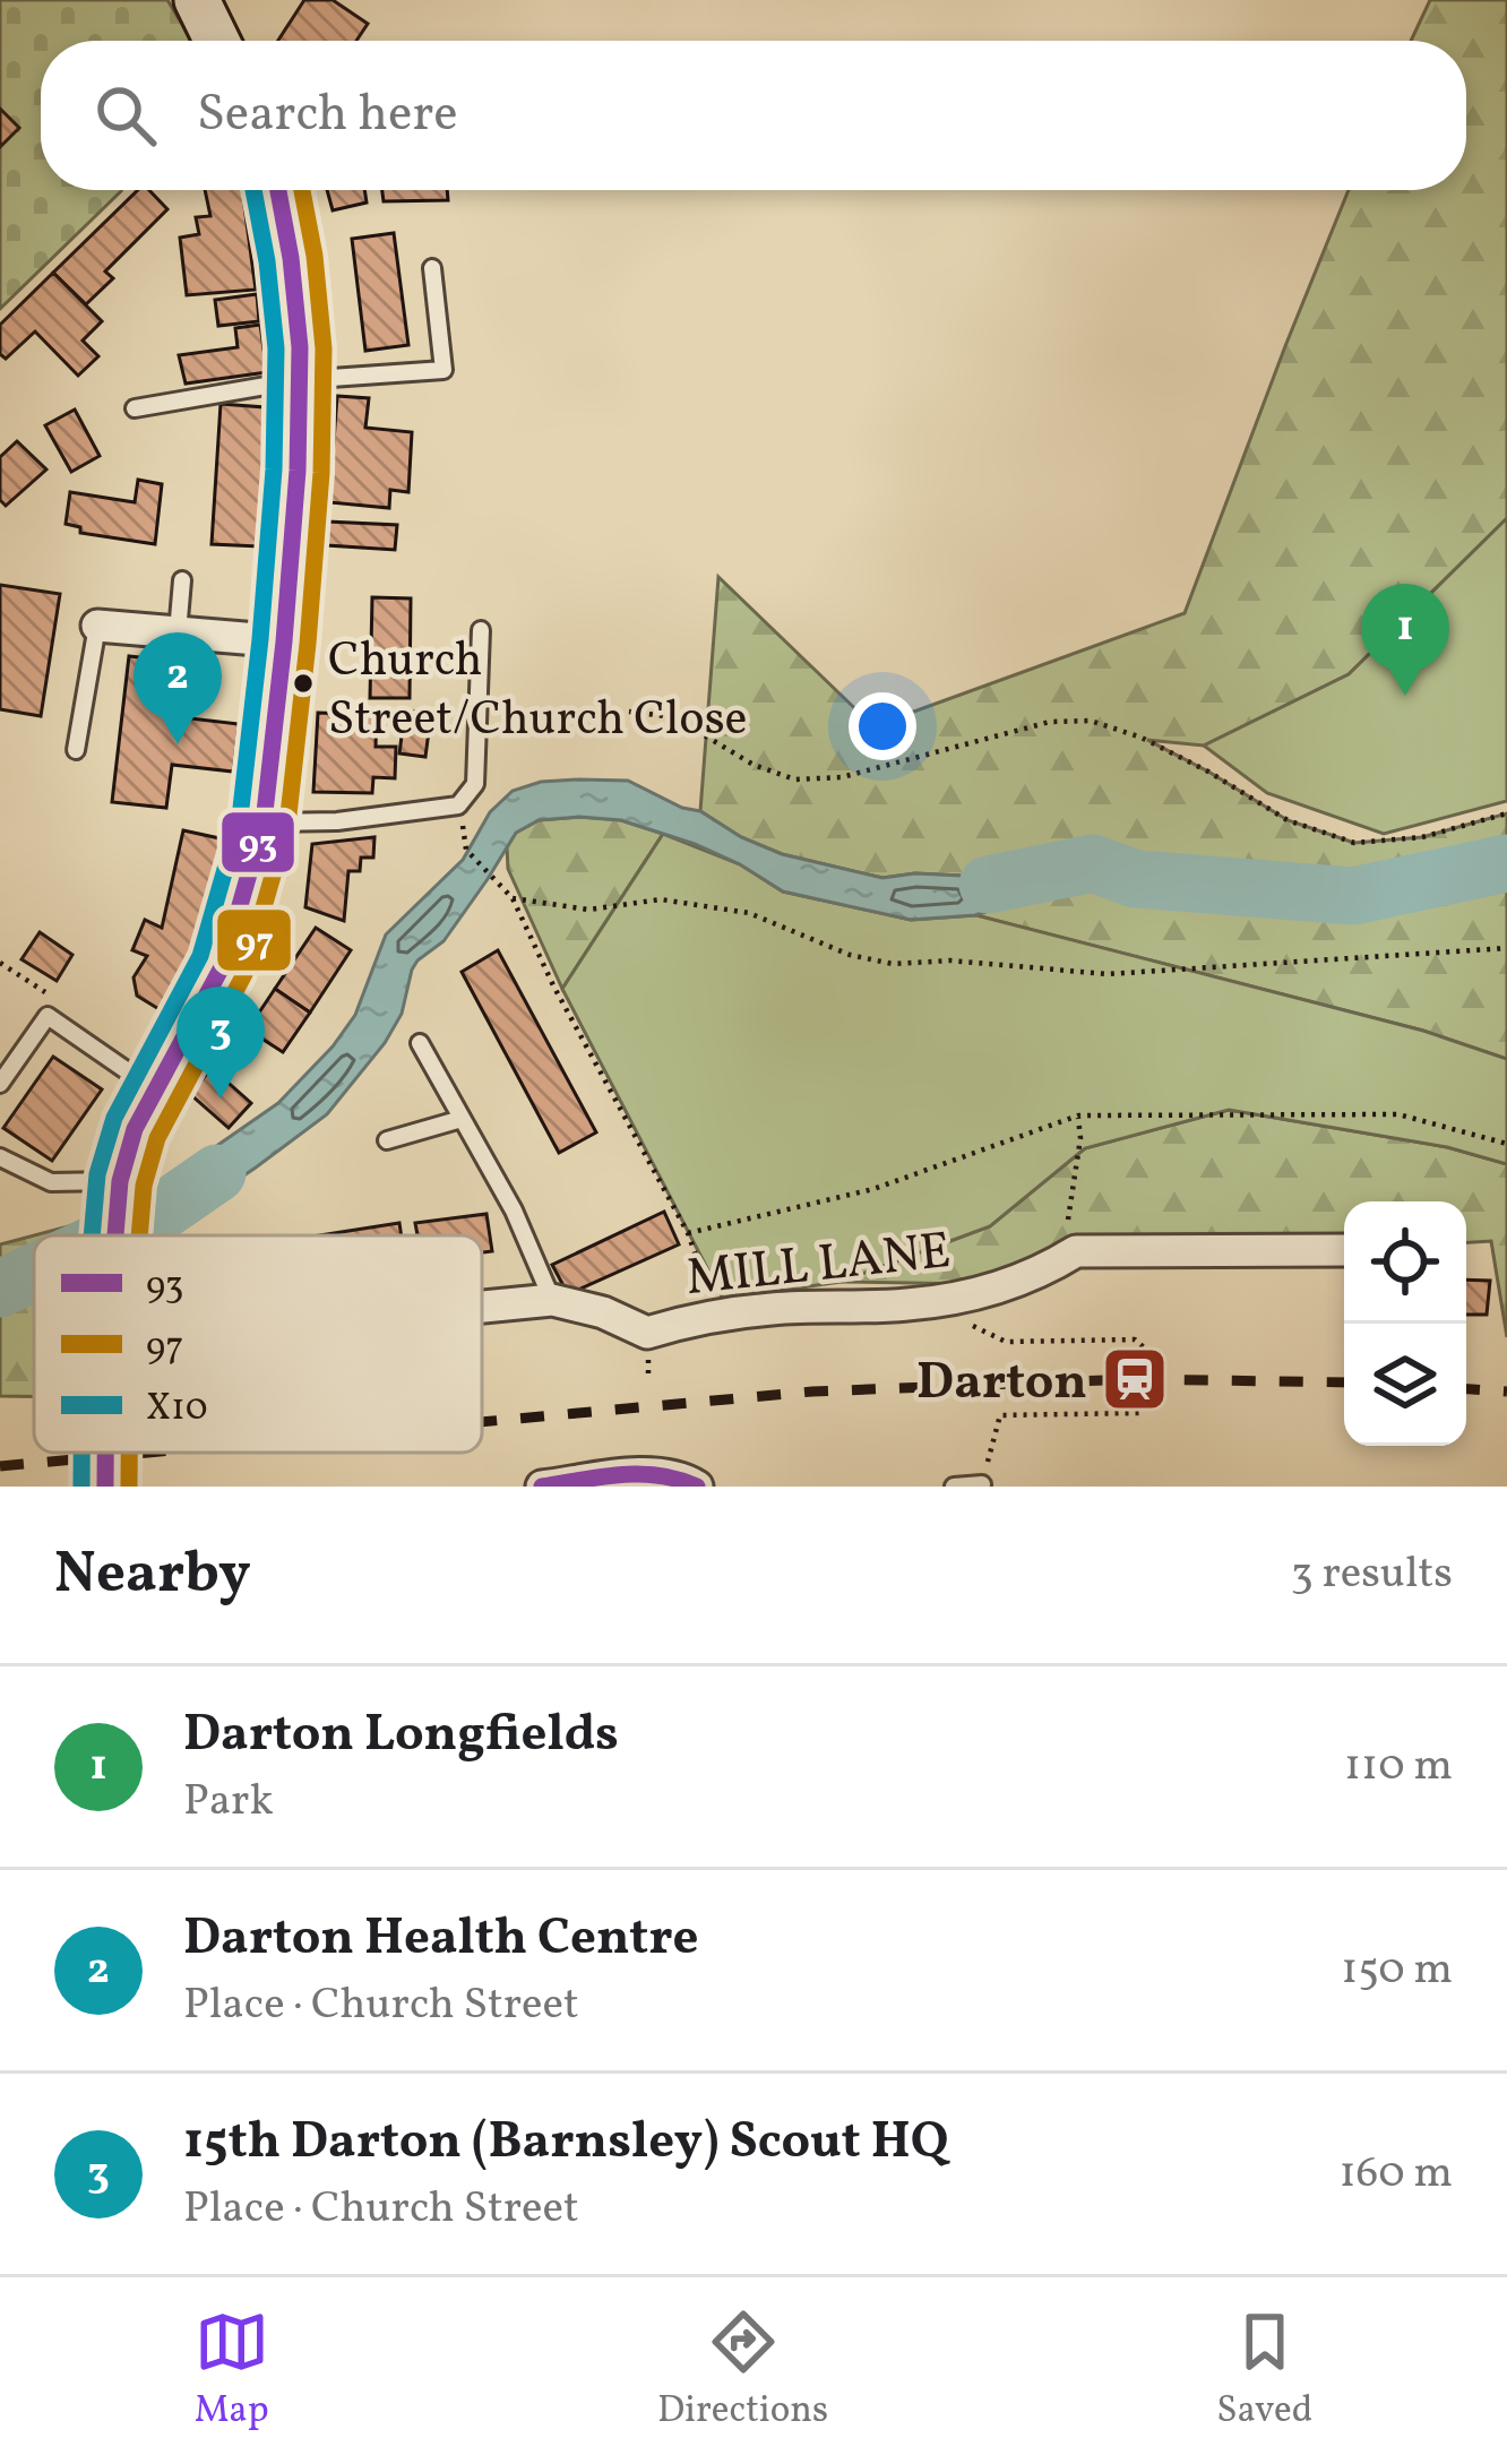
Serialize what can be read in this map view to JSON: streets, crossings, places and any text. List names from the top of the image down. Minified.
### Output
{"streets":{"street":["MILL LANE"]},"places":{"other":["Church Street/Church Close"],"station":["Darton"]},"lines":["transit line 93","transit line 97","transit line X10"],"legend":["93","97","X10"],"page":{"search":"Search here","pins":["1","2","3"],"heading":["Nearby","3 results"],"list":[{"mark":"1","name":"Darton Longfields","note":"Park","value":"110 m"},{"mark":"2","name":"Darton Health Centre","note":"Place · Church Street","value":"150 m"},{"mark":"3","name":"15th Darton (Barnsley) Scout HQ","note":"Place · Church Street","value":"160 m"}],"nav":["Map","Directions","Saved"]}}
